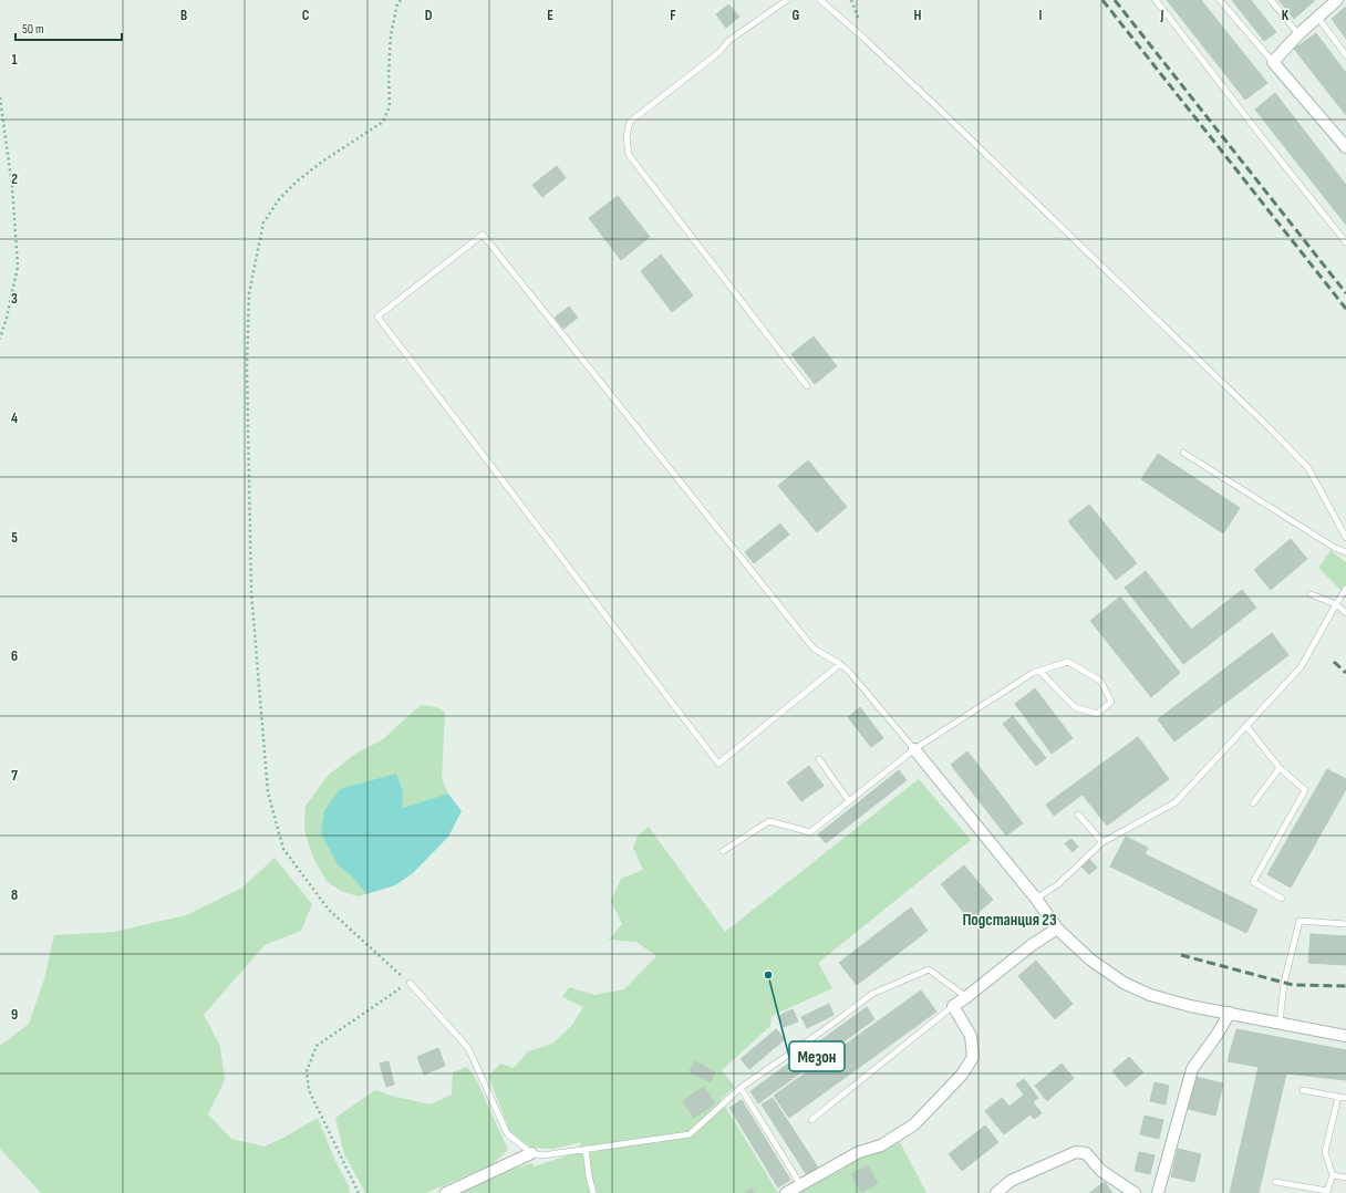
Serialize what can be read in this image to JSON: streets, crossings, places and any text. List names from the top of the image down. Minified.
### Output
{"districts":["Подстанция 23"],"places":["Мезон"],"scale_bar":"50 m","grid":{"columns":["B","C","D","E","F","G","H","I","J","K"],"rows":["1","2","3","4","5","6","7","8","9"]}}
